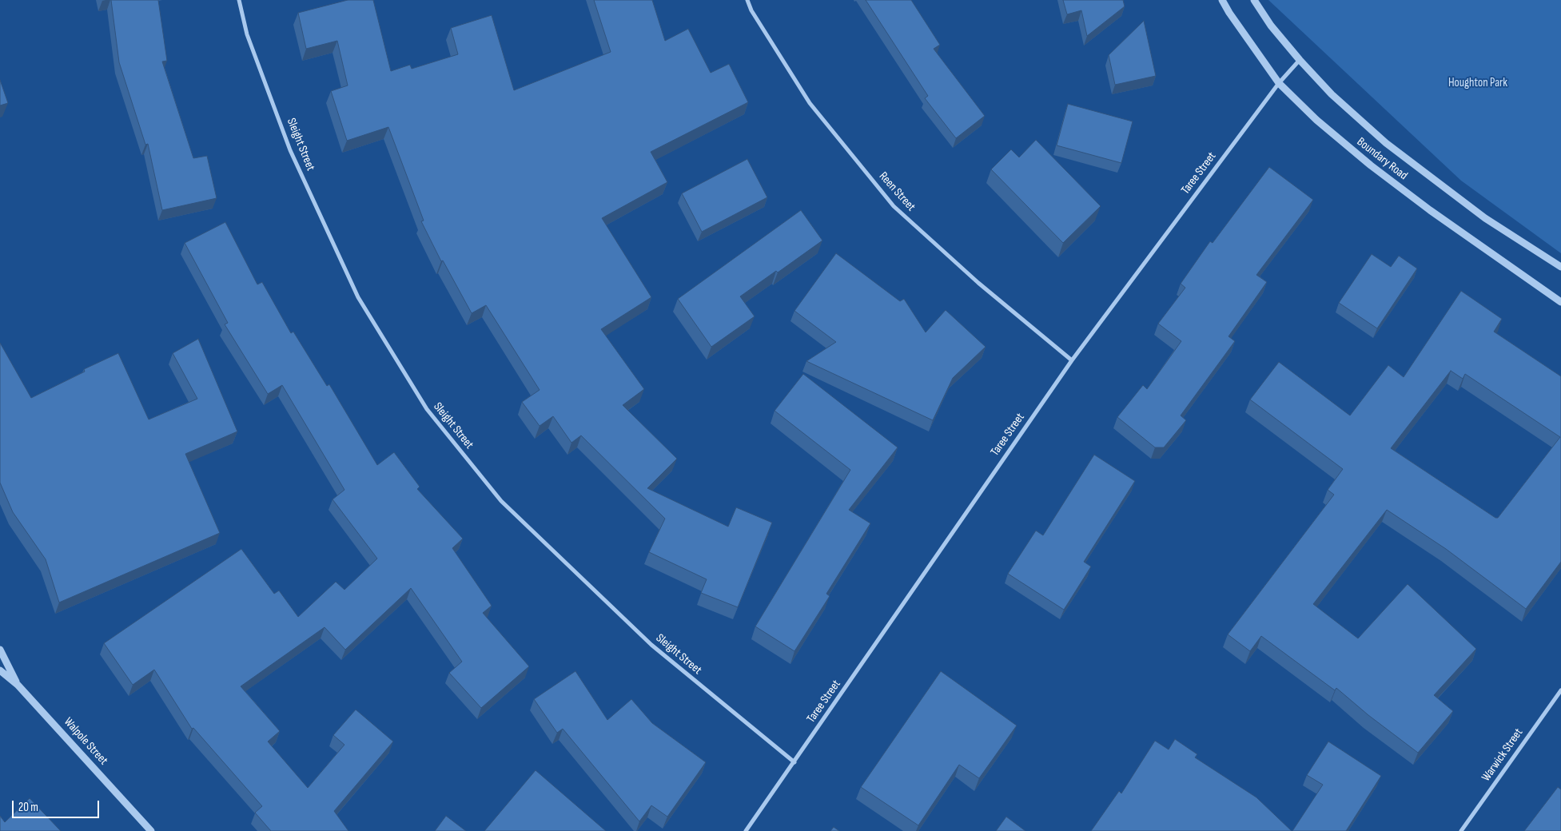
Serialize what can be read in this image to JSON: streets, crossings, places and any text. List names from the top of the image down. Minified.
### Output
{"streets":{"street":["Sleight Street","Boundary Road","Taree Street","Reen Street","Walpole Street","Warwick Street"]},"crossings":[["Sleight Street","Taree Street"],["Boundary Road","Taree Street"],["Taree Street","Reen Street"]],"parks":["Houghton Park"],"scale_bar":"20 m"}
